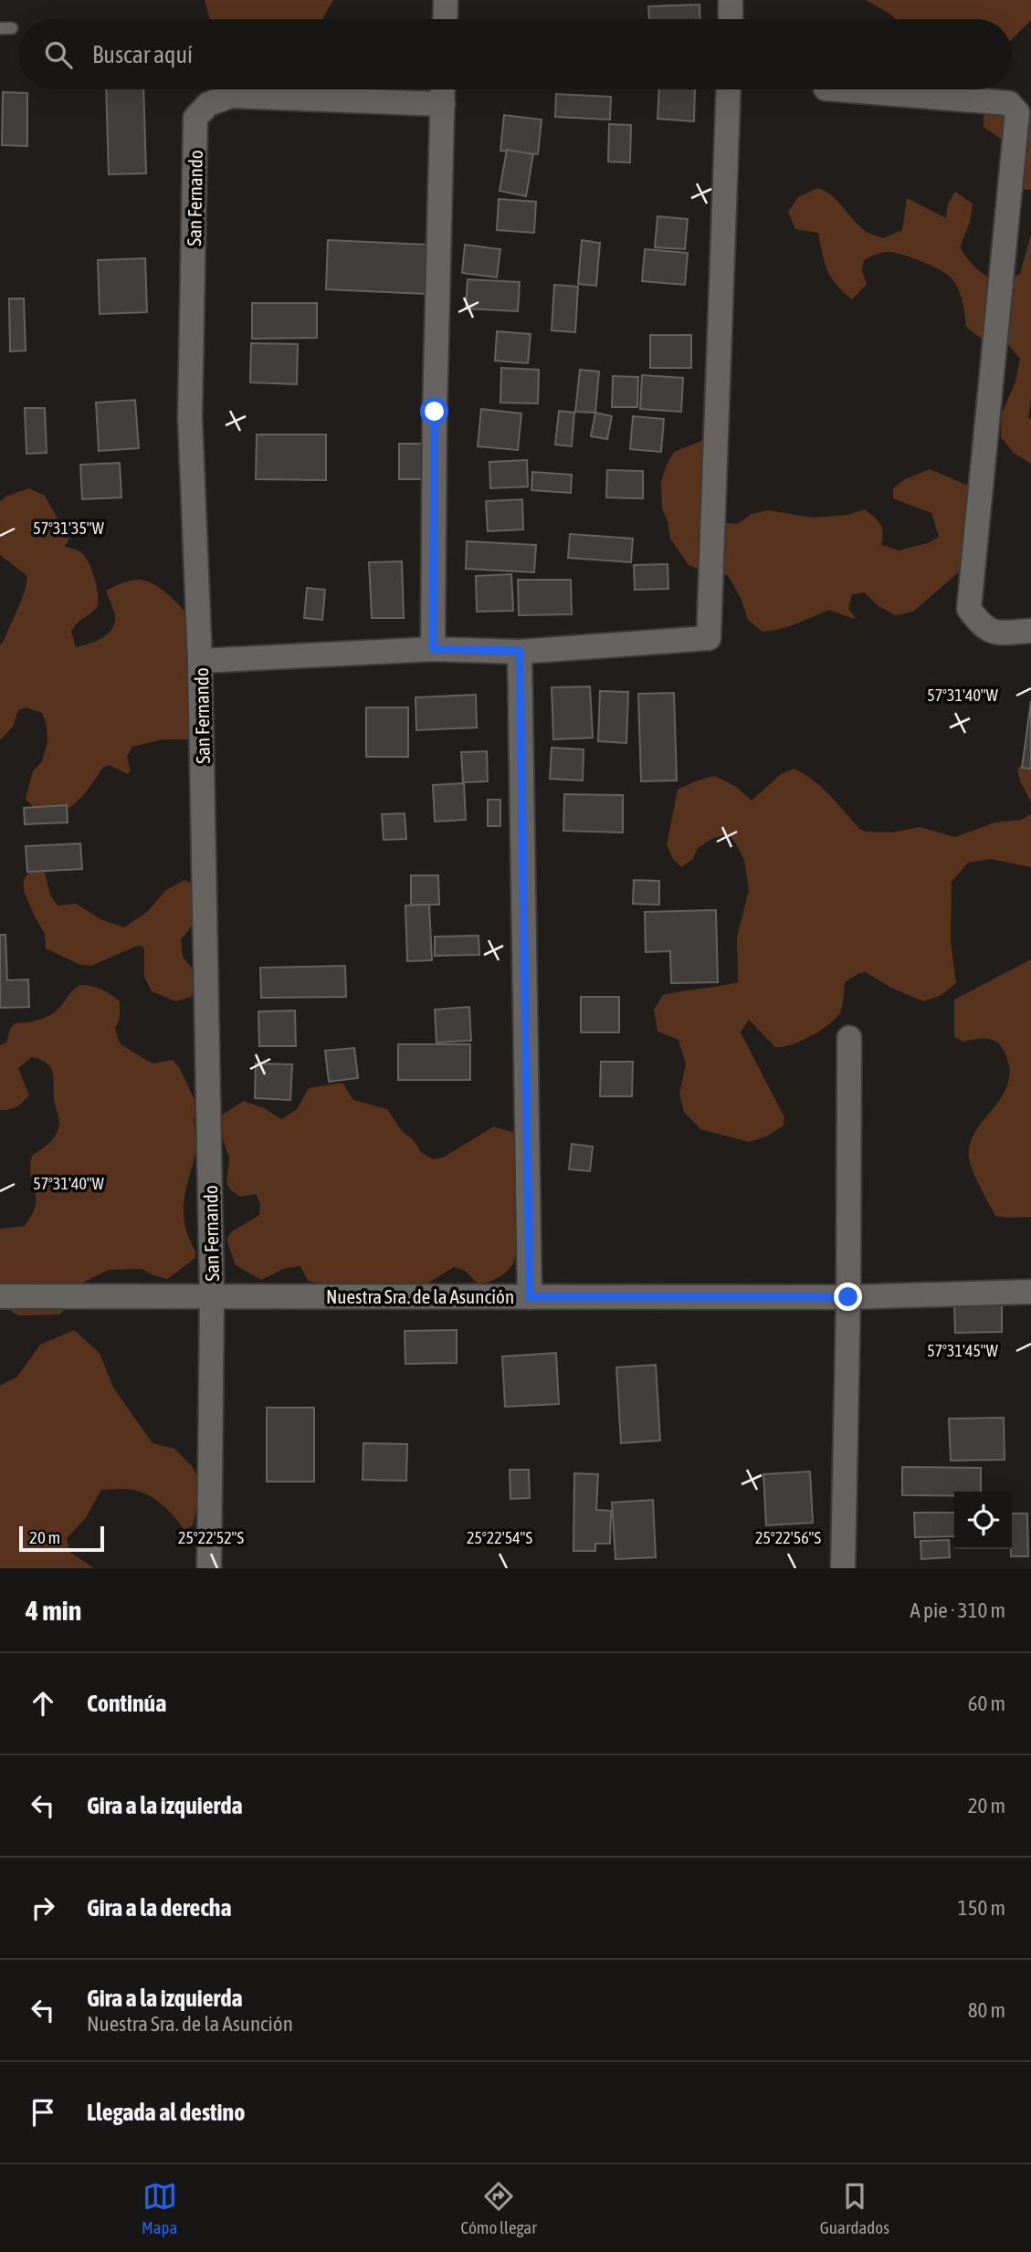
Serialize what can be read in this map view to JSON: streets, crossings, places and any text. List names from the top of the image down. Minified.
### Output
{"streets":{"street":["San Fernando","Nuestra Sra. de la Asunción"]},"crossings":[["San Fernando","Nuestra Sra. de la Asunción"]],"scale_bar":"20 m","page":{"search":"Buscar aquí","scale":"20 m","heading":["4 min","A pie · 310 m"],"list":[["Continúa","60 m"],["Gira a la izquierda","20 m"],["Gira a la derecha","150 m"],["Gira a la izquierda","Nuestra Sra. de la Asunción","80 m"],"Llegada al destino"],"nav":["Mapa","Cómo llegar","Guardados"]},"coordinates":["57°31'35\"W","57°31'40\"W","57°31'45\"W","25°22'52\"S","25°22'54\"S","25°22'56\"S"]}
